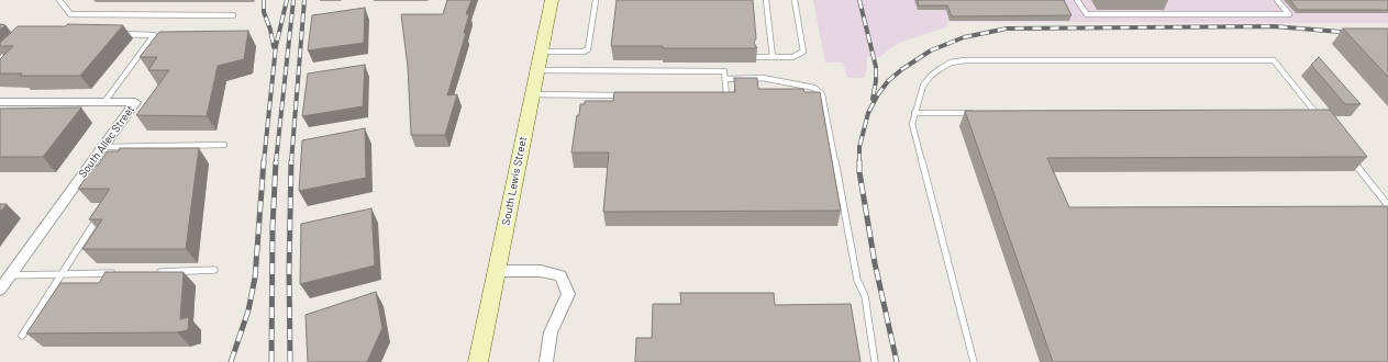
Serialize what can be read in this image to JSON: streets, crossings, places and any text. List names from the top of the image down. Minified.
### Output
{"streets":{"main road":["South Lewis Street"],"street":["South Allec Street"]}}
